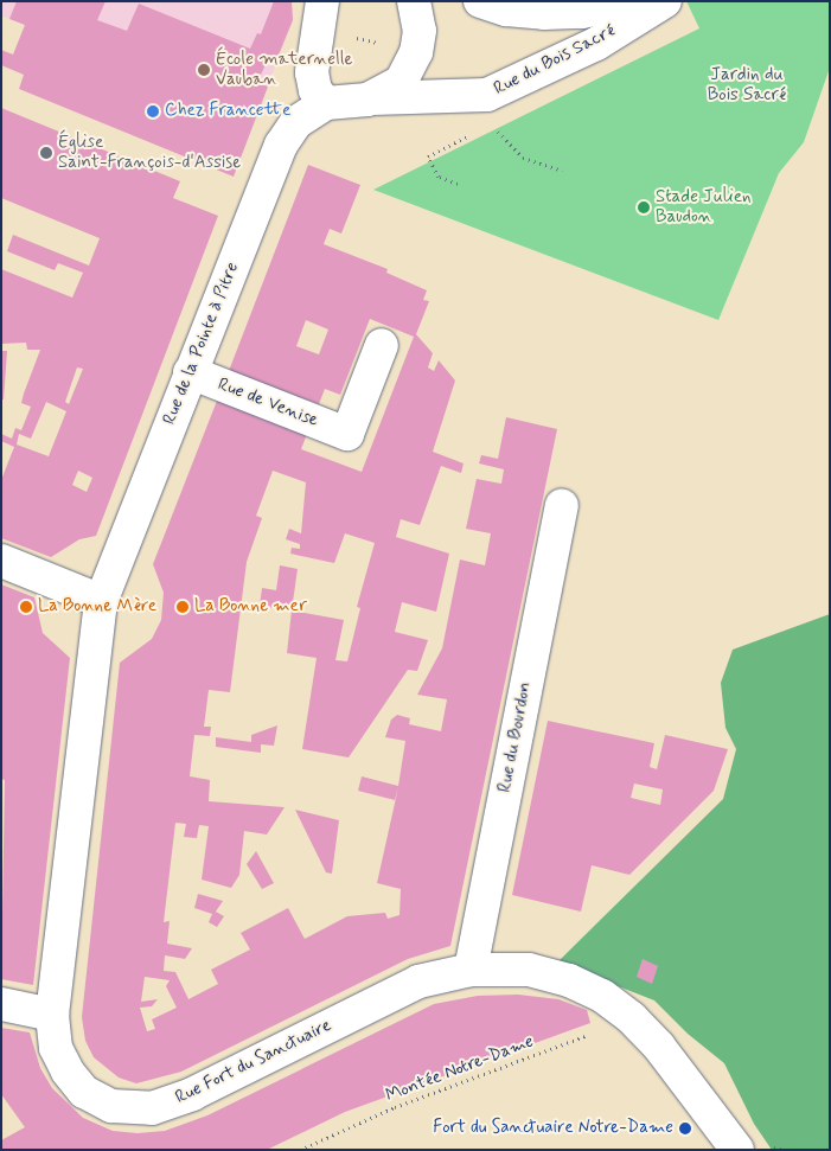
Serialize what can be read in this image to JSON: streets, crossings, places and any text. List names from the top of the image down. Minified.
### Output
{"streets":{"street":["Rue du Bois Sacré","Rue de la Pointe à Pitre","Rue de Venise","Rue du Bourdon","Rue Fort du Sanctuaire"],"path":["Montée Notre-Dame"]},"crossings":[["Rue du Bois Sacré","Rue de la Pointe à Pitre"],["Rue de la Pointe à Pitre","Rue de Venise"],["Rue de la Pointe à Pitre","Rue Fort du Sanctuaire"],["Rue du Bourdon","Rue Fort du Sanctuaire"],["Rue Fort du Sanctuaire","Montée Notre-Dame"]],"parks":["Jardin du Bois Sacré"],"places":["École maternelle Vauban","Chez Francette","Église Saint-François-d'Assise","Stade Julien Baudon","La Bonne Mère","La Bonne mer","Fort du Sanctuaire Notre-Dame"]}
